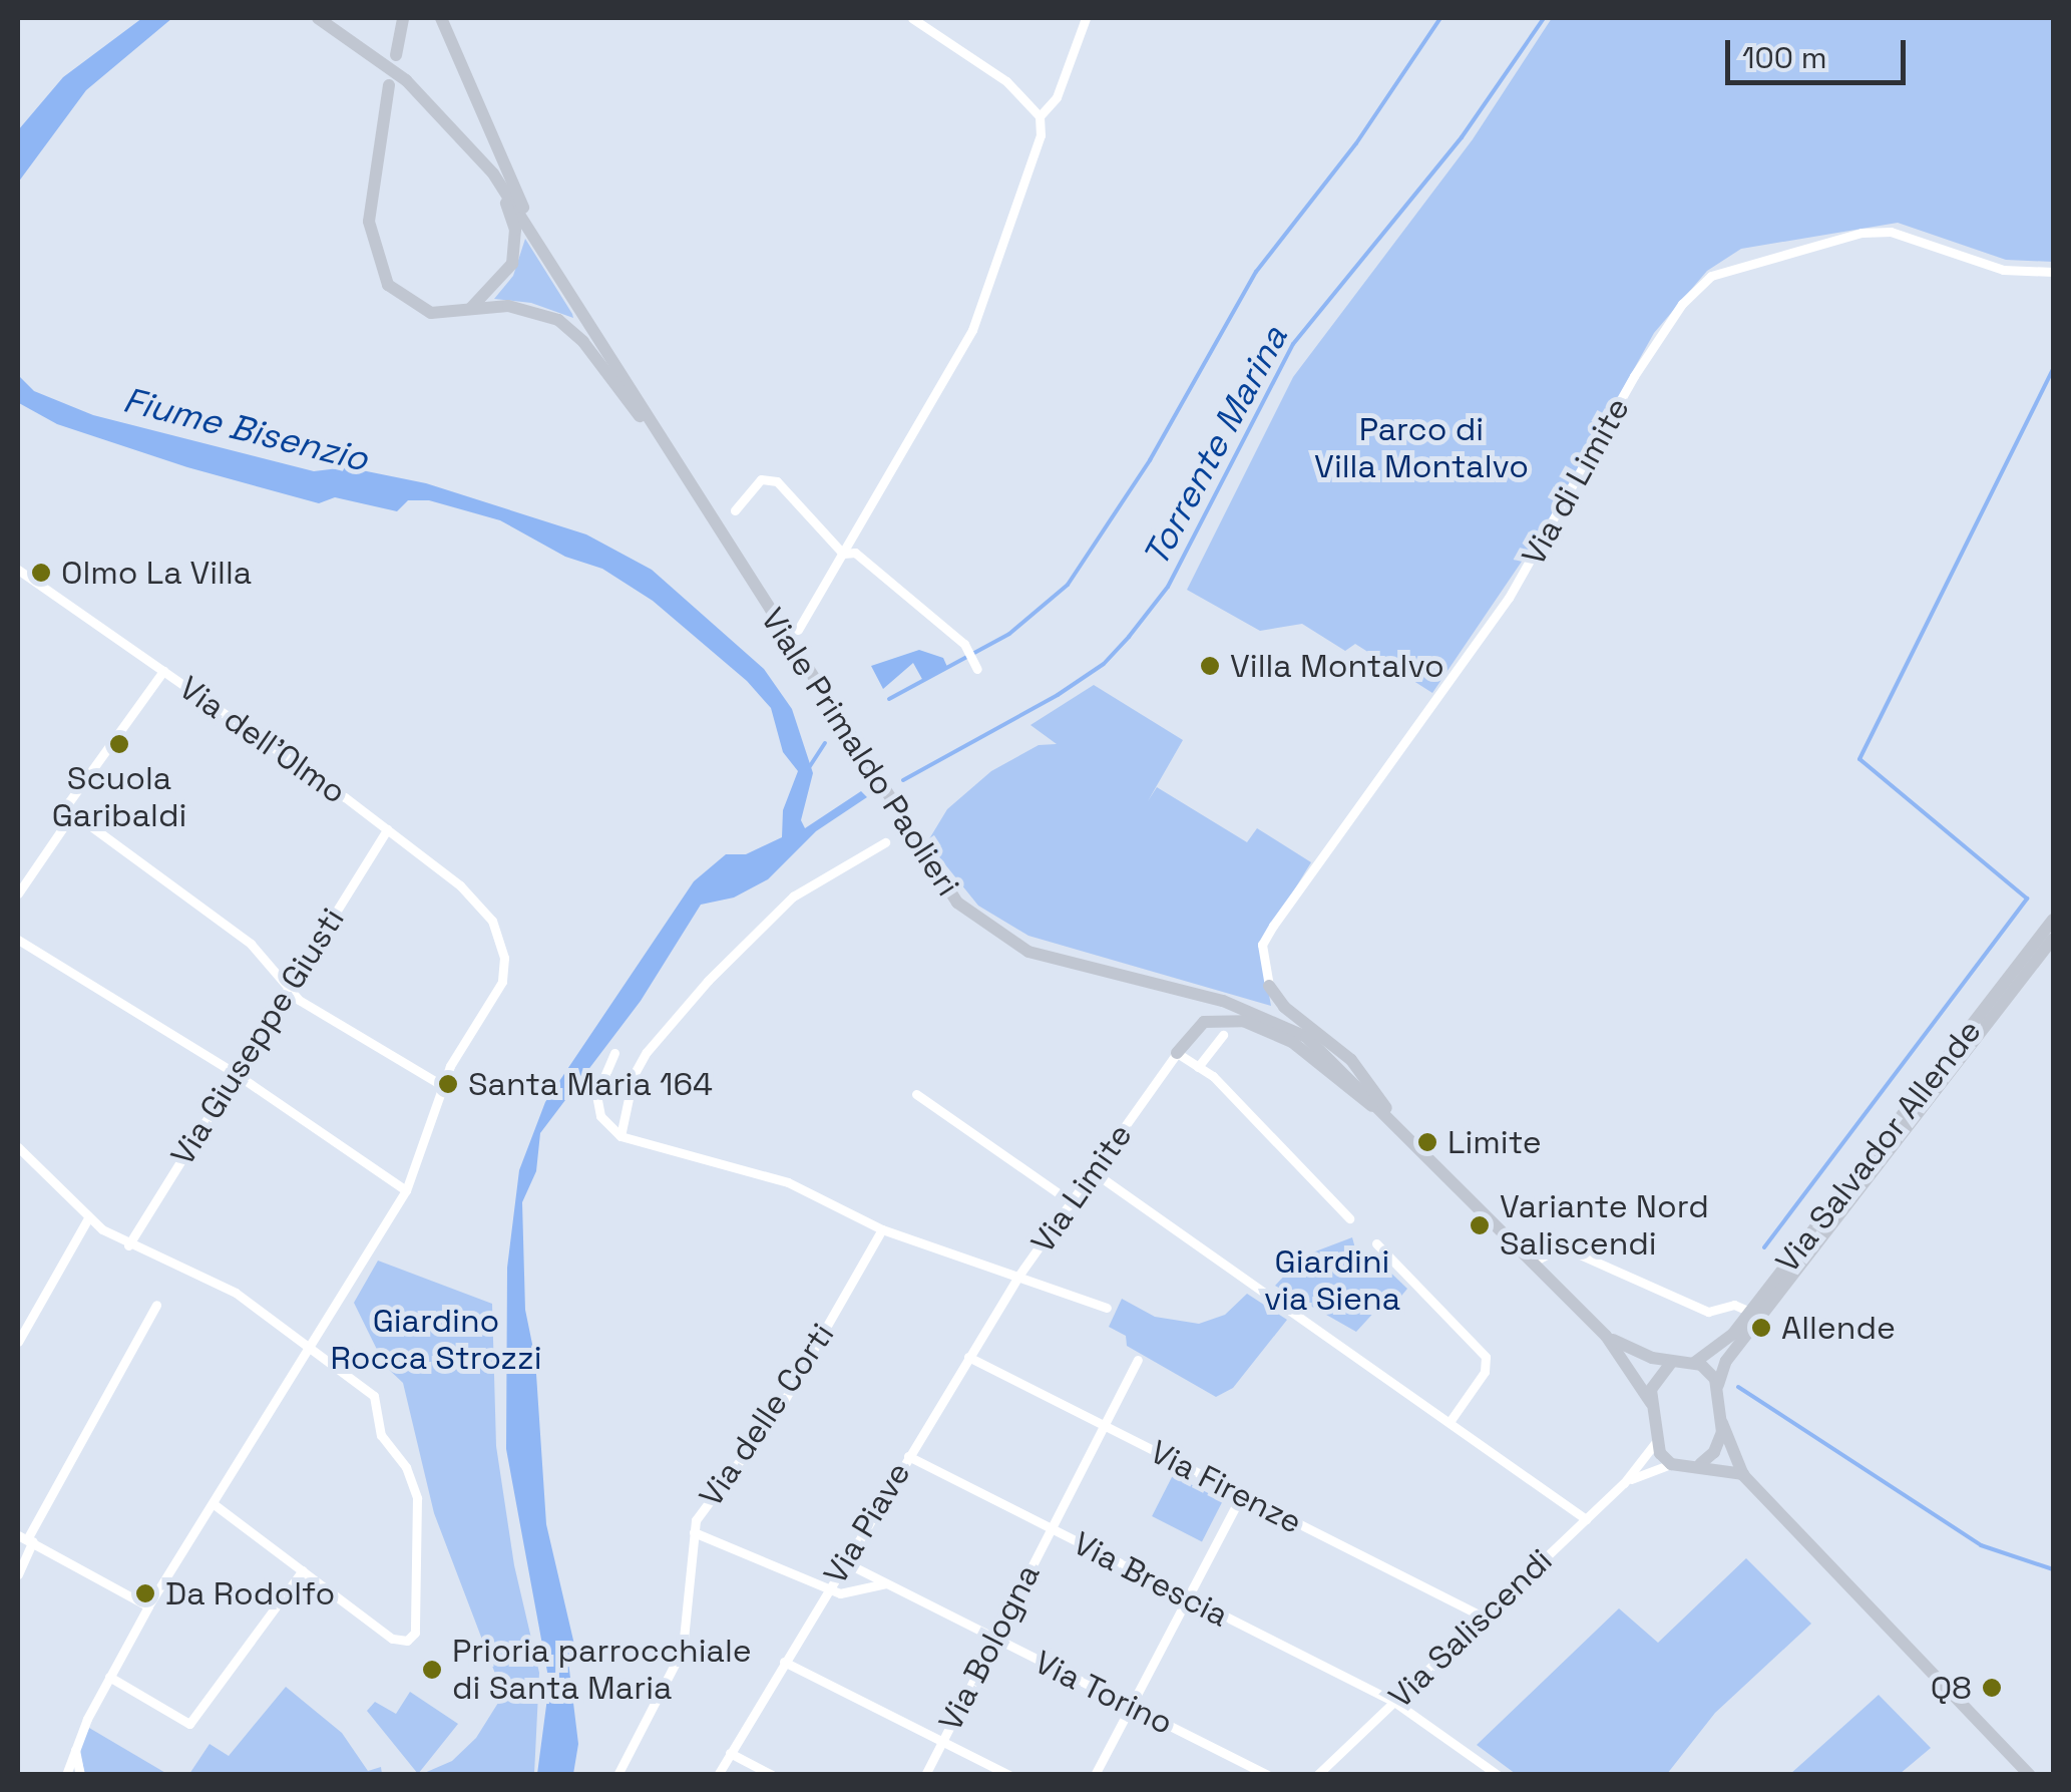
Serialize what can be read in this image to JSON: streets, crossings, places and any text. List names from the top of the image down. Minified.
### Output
{"streets":{"main road":["Viale Primaldo Paolieri","Via Salvador Allende"],"street":["Via di Limite","Via dell'Olmo","Via Giuseppe Giusti","Via Limite","Via delle Corti","Via Firenze","Via Piave","Via Brescia","Via Saliscendi","Via Bologna","Via Torino"]},"crossings":[["Via dell'Olmo","Via Giuseppe Giusti"],["Viale Primaldo Paolieri","Via Salvador Allende"],["Viale Primaldo Paolieri","Via Saliscendi"],["Via Salvador Allende","Via Saliscendi"],["Via Limite","Via delle Corti"],["Via Limite","Via Piave"],["Via Firenze","Via Piave"],["Via Firenze","Via Saliscendi"],["Via Firenze","Via Bologna"],["Via Piave","Via Brescia"],["Via Piave","Via Torino"],["Via Brescia","Via Saliscendi"],["Via Brescia","Via Bologna"],["Via Bologna","Via Torino"]],"water":["Fiume Bisenzio","Torrente Marina"],"parks":["Parco di Villa Montalvo","Giardini via Siena","Giardino Rocca Strozzi"],"places":["Olmo La Villa","Villa Montalvo","Scuola Garibaldi","Santa Maria 164","Limite","Variante Nord Saliscendi","Allende","Da Rodolfo","Prioria parrocchiale di Santa Maria","Q8"],"scale_bar":"100 m"}
